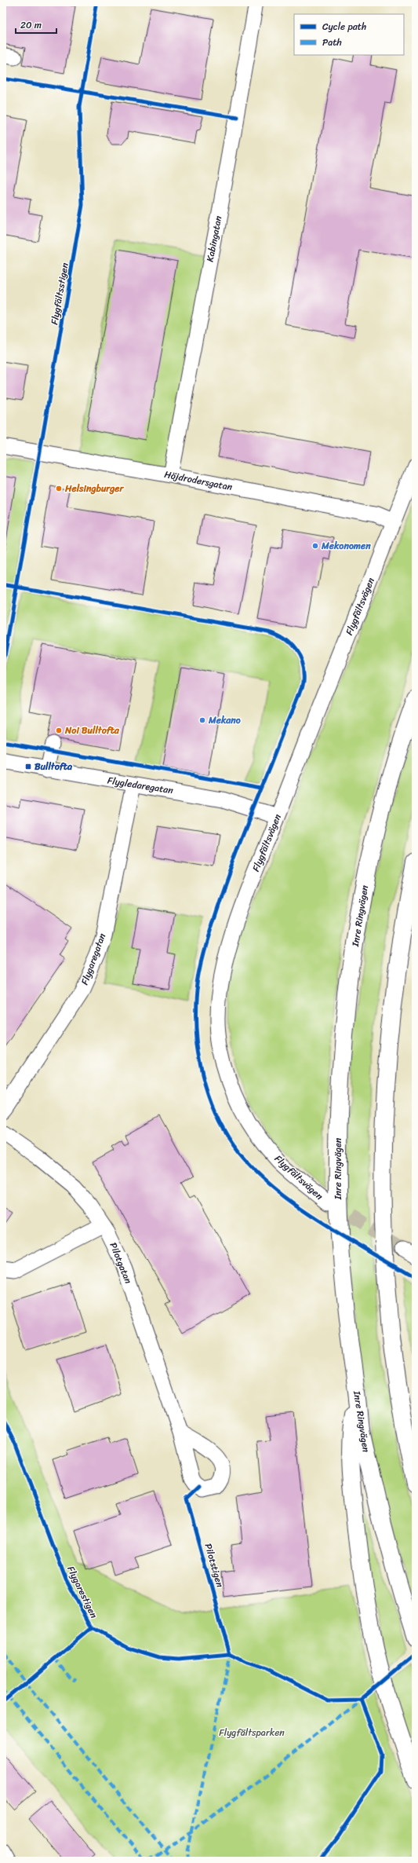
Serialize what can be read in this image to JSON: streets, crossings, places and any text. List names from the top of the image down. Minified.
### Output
{"streets":{"highway":["Inre Ringvägen"],"street":["Kabingatan","Höjdrodersgatan","Flygfältsvägen","Flygledaregatan","Flygaregatan","Pilotgatan"],"cycle path":["Flygfältsstigen","Pilotstigen","Flygarestigen"]},"crossings":[["Kabingatan","Höjdrodersgatan"],["Höjdrodersgatan","Flygfältsvägen"],["Flygfältsvägen","Flygledaregatan"],["Flygledaregatan","Flygaregatan"]],"parks":["Flygfältsparken"],"places":{"other":["Helsingburger","Mekonomen","Mekano","Noi Bulltofta"],"transit":["Bulltofta"]},"legend":["Cycle path","Path"],"scale_bar":"20 m"}
